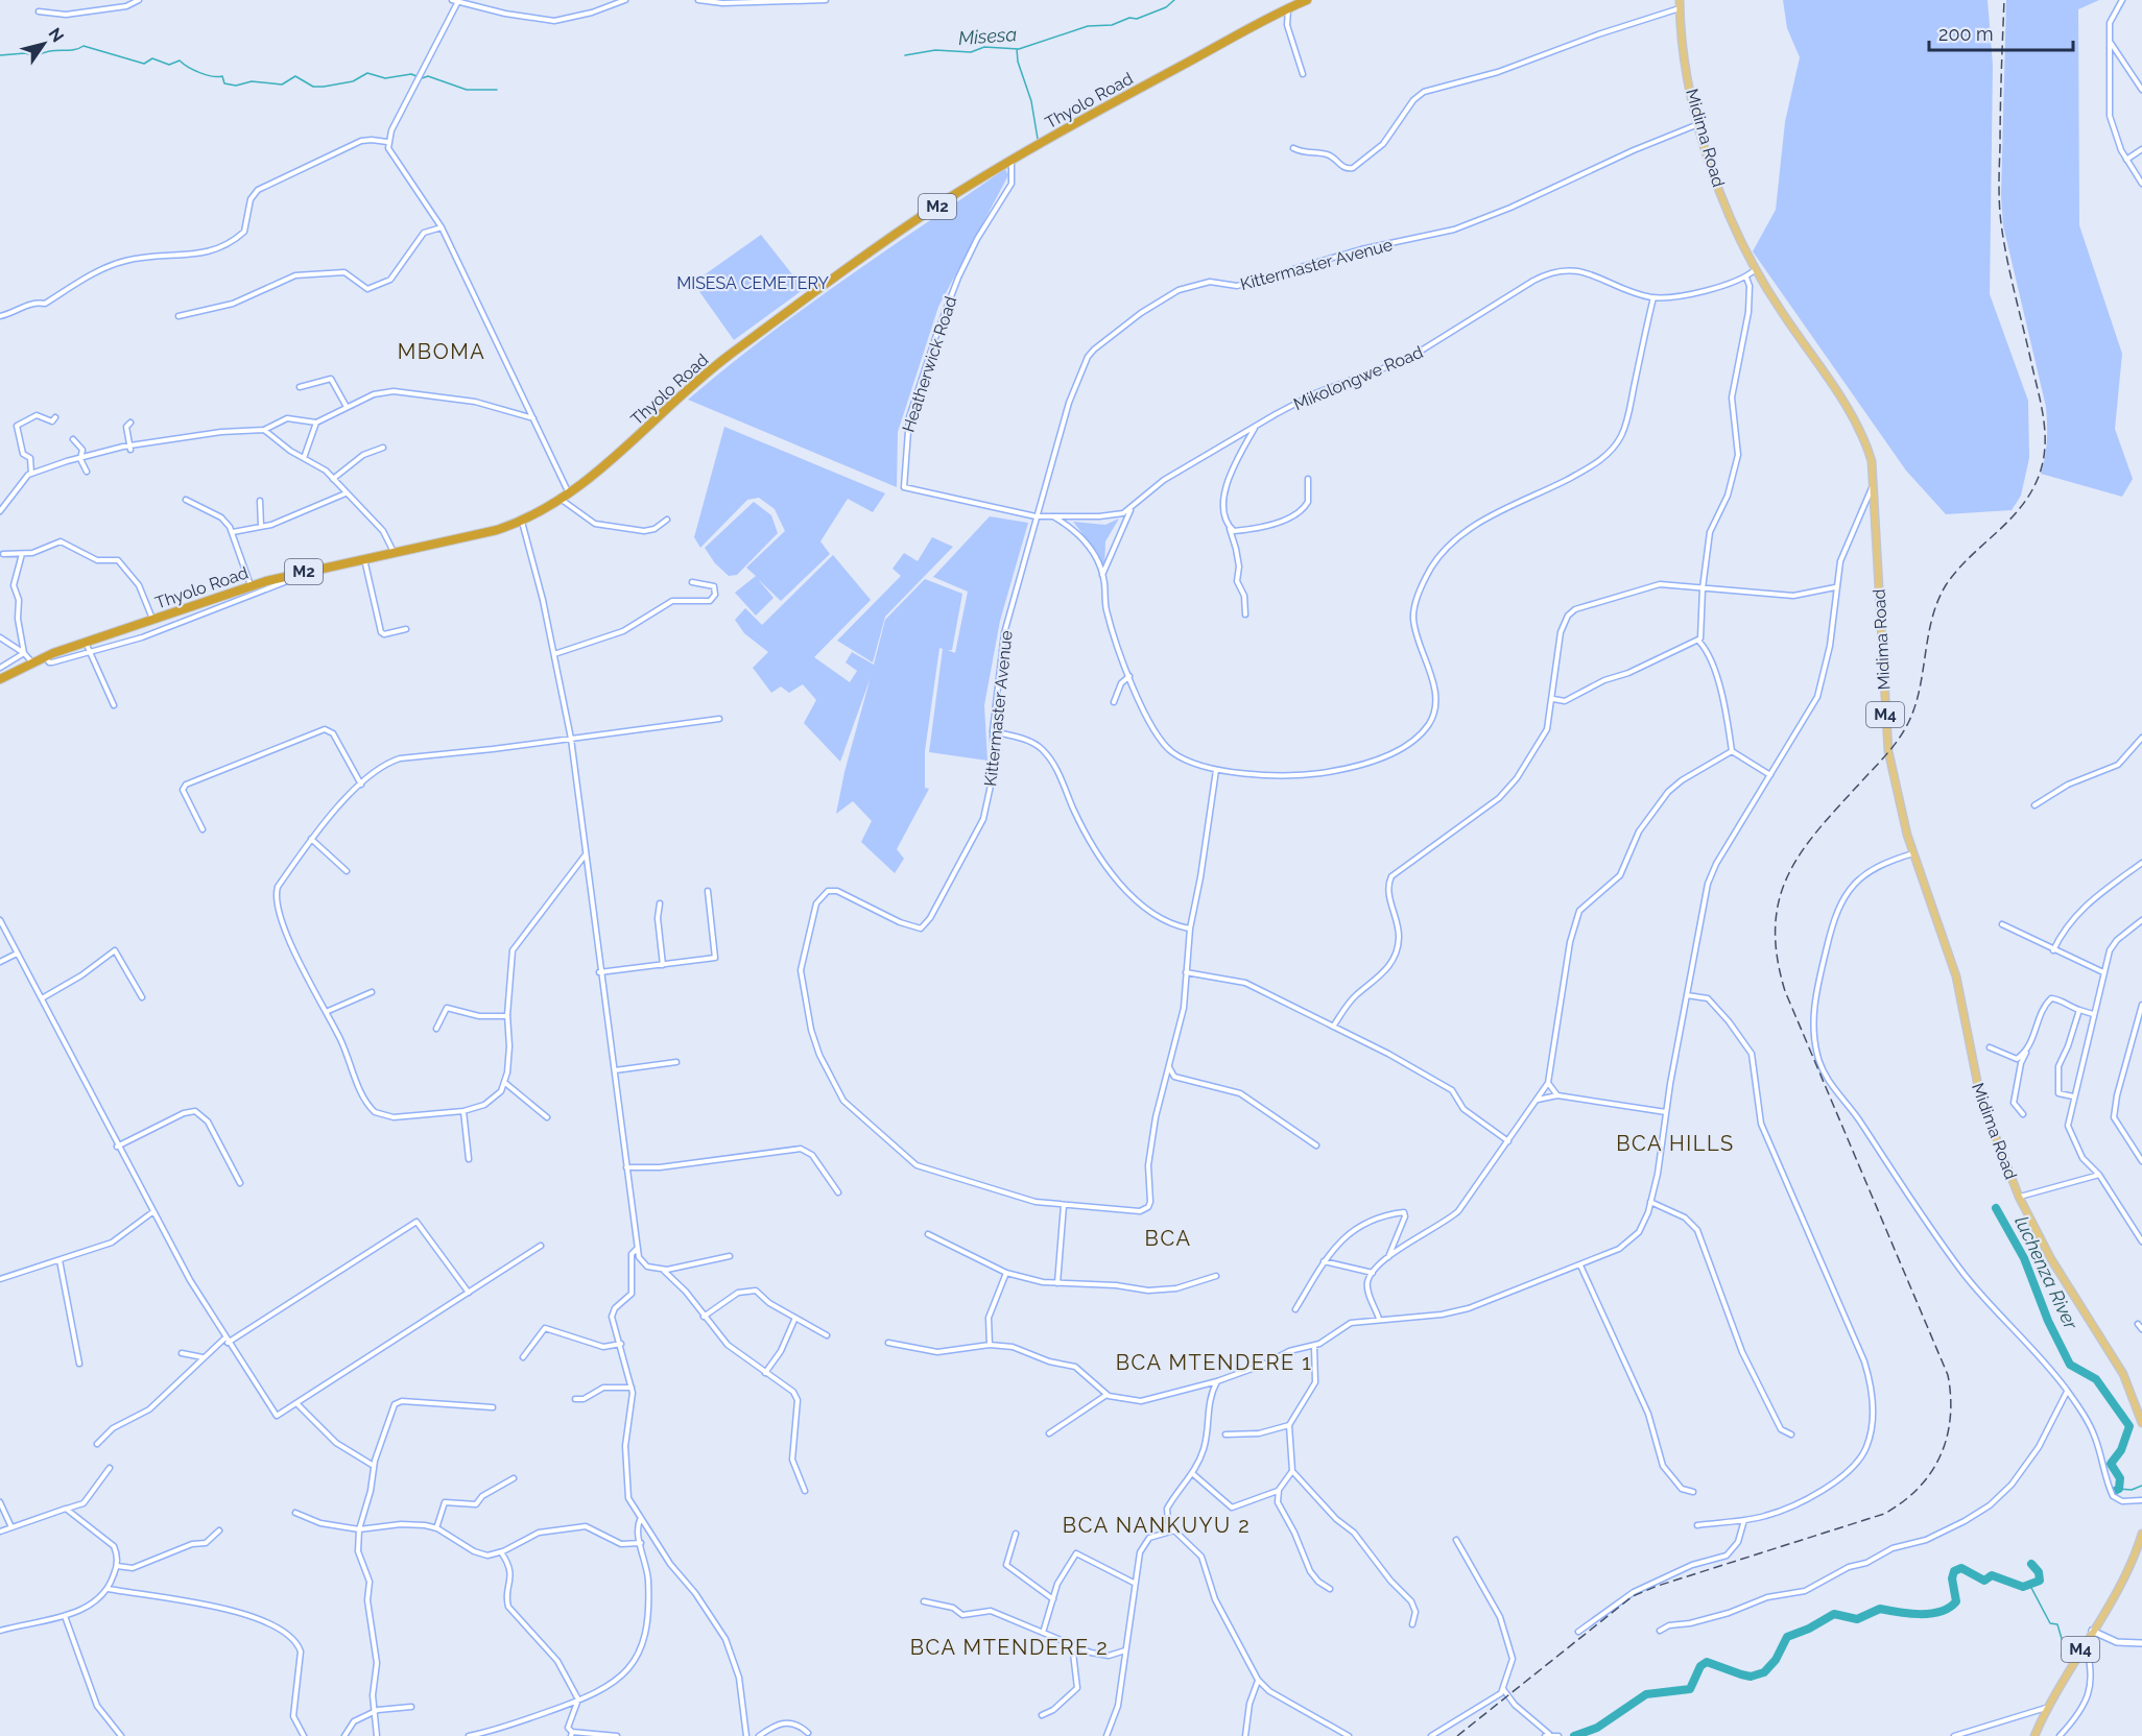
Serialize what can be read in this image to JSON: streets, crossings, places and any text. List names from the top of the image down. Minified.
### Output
{"streets":{"highway":["Thyolo Road","M2"],"main road":["Midima Road","M4"],"street":["Kittermaster Avenue","Heatherwick Road","Mikolongwe Road"]},"crossings":[["Thyolo Road","Heatherwick Road"],["Midima Road","Kittermaster Avenue"],["Midima Road","Mikolongwe Road"],["Kittermaster Avenue","Heatherwick Road"],["Kittermaster Avenue","Mikolongwe Road"],["Heatherwick Road","Mikolongwe Road"]],"districts":["MBOMA","BCA HILLS","BCA","BCA MTENDERE 1","BCA NANKUYU 2","BCA MTENDERE 2"],"water":["Misesa","luchenza River"],"parks":["MISESA CEMETERY"],"scale_bar":"200 m","north":"top right"}
